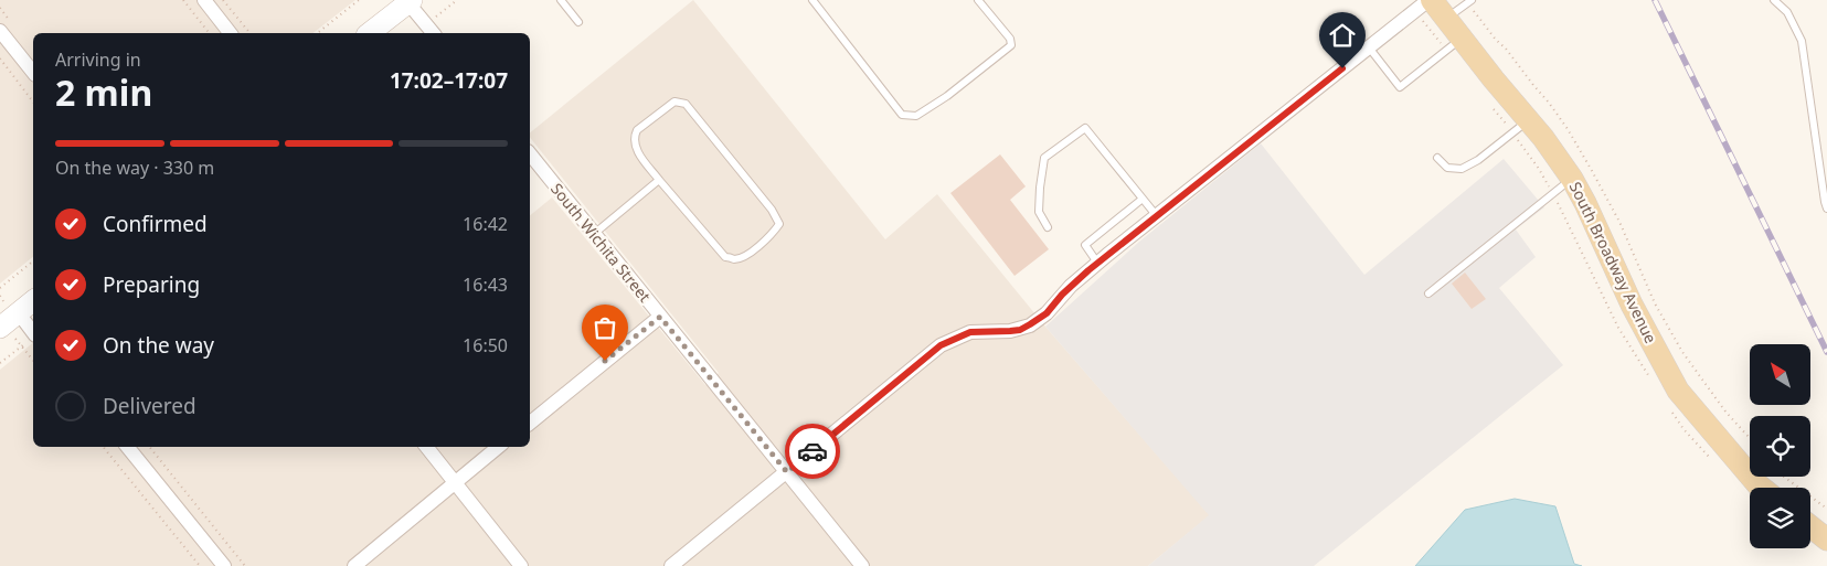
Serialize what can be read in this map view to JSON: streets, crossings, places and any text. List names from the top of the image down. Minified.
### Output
{"streets":{"main road":["South Broadway Avenue"],"street":["South Wichita Street"]},"north":"top left","page":{"heading":["2 min","Arriving in","17:02–17:07"],"bar":"On the way · 330 m","list":[["Confirmed","16:42"],["Preparing","16:43"],["On the way","16:50"],"Delivered"]}}
